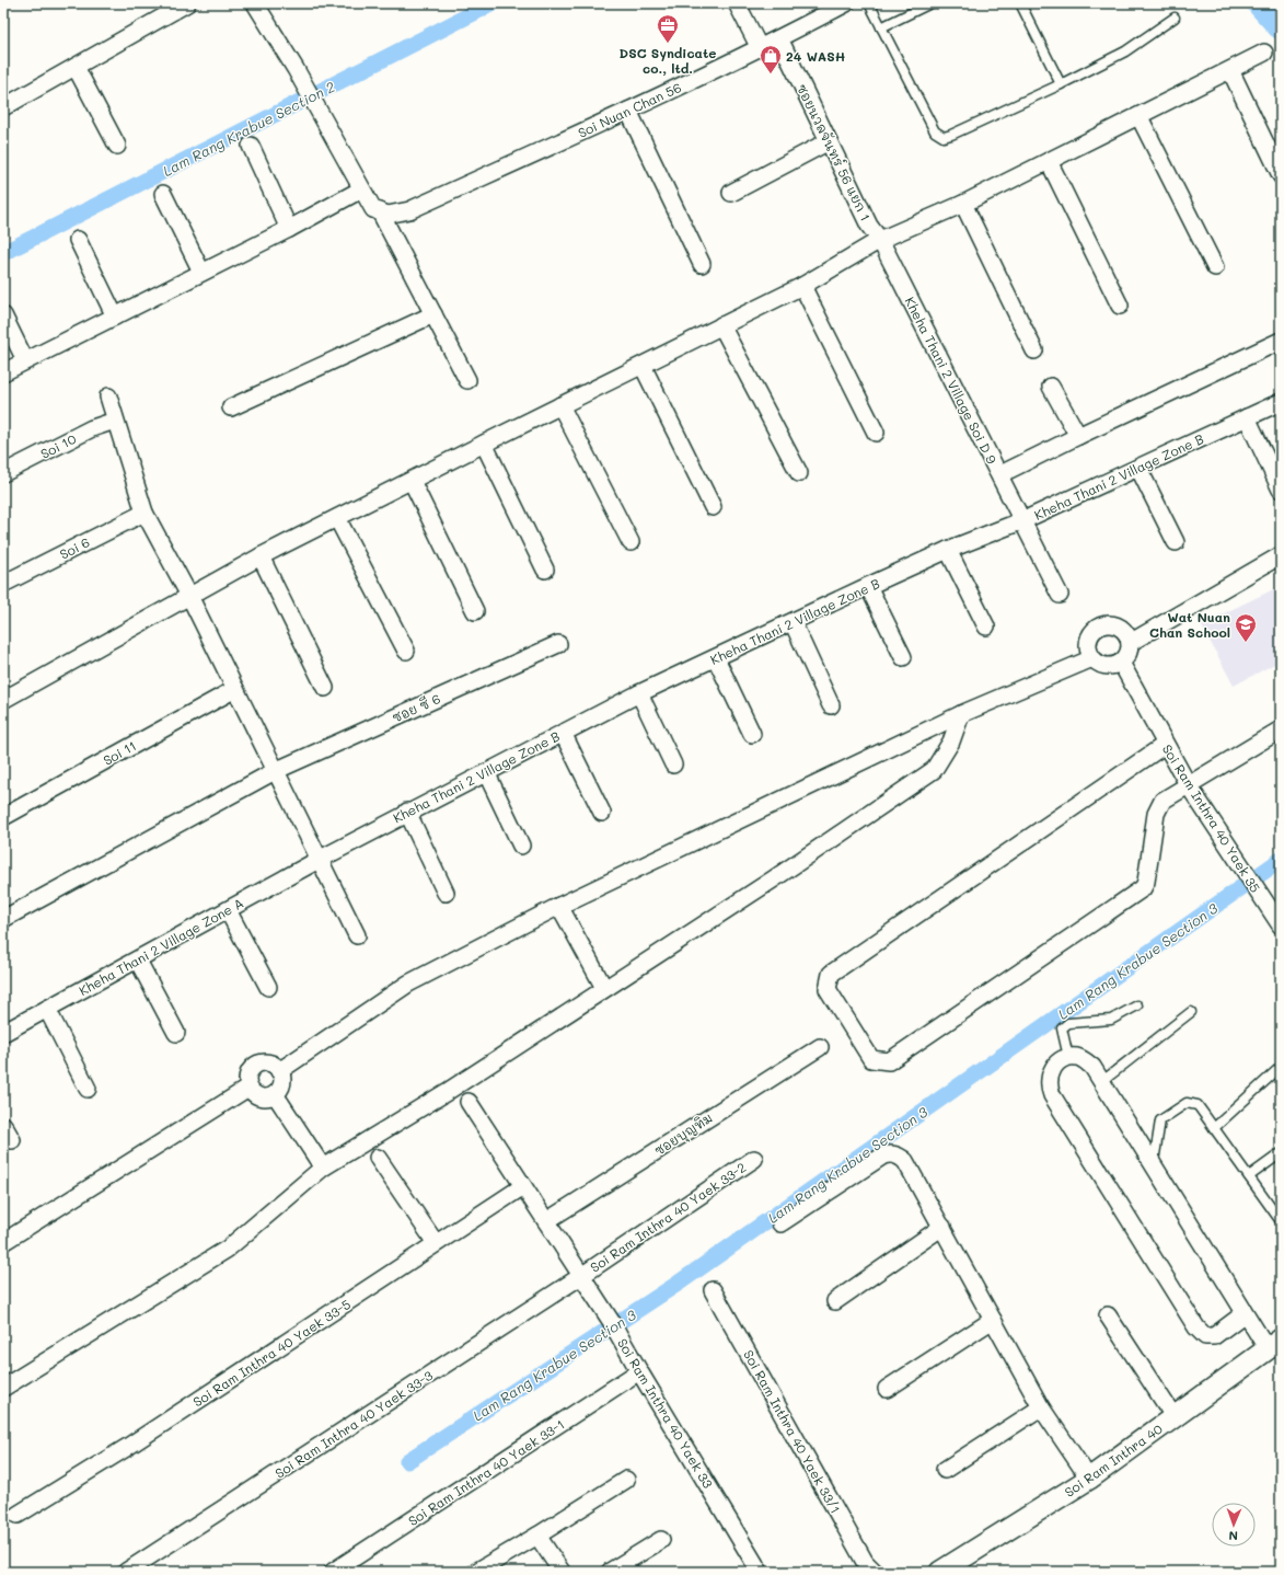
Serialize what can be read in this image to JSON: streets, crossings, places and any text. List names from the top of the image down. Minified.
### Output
{"streets":{"street":["Soi Nuan Chan 56","ซอยนวลจันทร์ 56 แยก 1","Kheha Thani 2 Village Soi D 9","Soi 10","Kheha Thani 2 Village Zone B","Soi 6","ซอย ซี 6","Soi 11","Soi Ram Inthra 40 Yaek 35","Kheha Thani 2 Village Zone A","ซอยบุญทิม","Soi Ram Inthra 40 Yaek 33-2","Soi Ram Inthra 40 Yaek 33-5","Soi Ram Inthra 40 Yaek 33","Soi Ram Inthra 40 Yaek 33-3","Soi Ram Inthra 40 Yaek 33/1","Soi Ram Inthra 40","Soi Ram Inthra 40 Yaek 33-1"]},"crossings":[["Soi Nuan Chan 56","ซอยนวลจันทร์ 56 แยก 1"],["ซอยนวลจันทร์ 56 แยก 1","Kheha Thani 2 Village Soi D 9"],["Kheha Thani 2 Village Soi D 9","Kheha Thani 2 Village Zone B"],["Kheha Thani 2 Village Zone B","Kheha Thani 2 Village Zone A"],["ซอยบุญทิม","Soi Ram Inthra 40 Yaek 33"],["Soi Ram Inthra 40 Yaek 33-2","Soi Ram Inthra 40 Yaek 33"],["Soi Ram Inthra 40 Yaek 33-2","Soi Ram Inthra 40 Yaek 33-3"],["Soi Ram Inthra 40 Yaek 33-5","Soi Ram Inthra 40 Yaek 33"],["Soi Ram Inthra 40 Yaek 33","Soi Ram Inthra 40 Yaek 33-3"],["Soi Ram Inthra 40 Yaek 33","Soi Ram Inthra 40 Yaek 33-1"]],"water":["Lam Rang Krabue Section 2","Lam Rang Krabue Section 3"],"places":{"office":["DSC Syndicate co., ltd."],"shop":["24 WASH"],"school or university":["Wat Nuan Chan School"]},"north":"bottom"}
